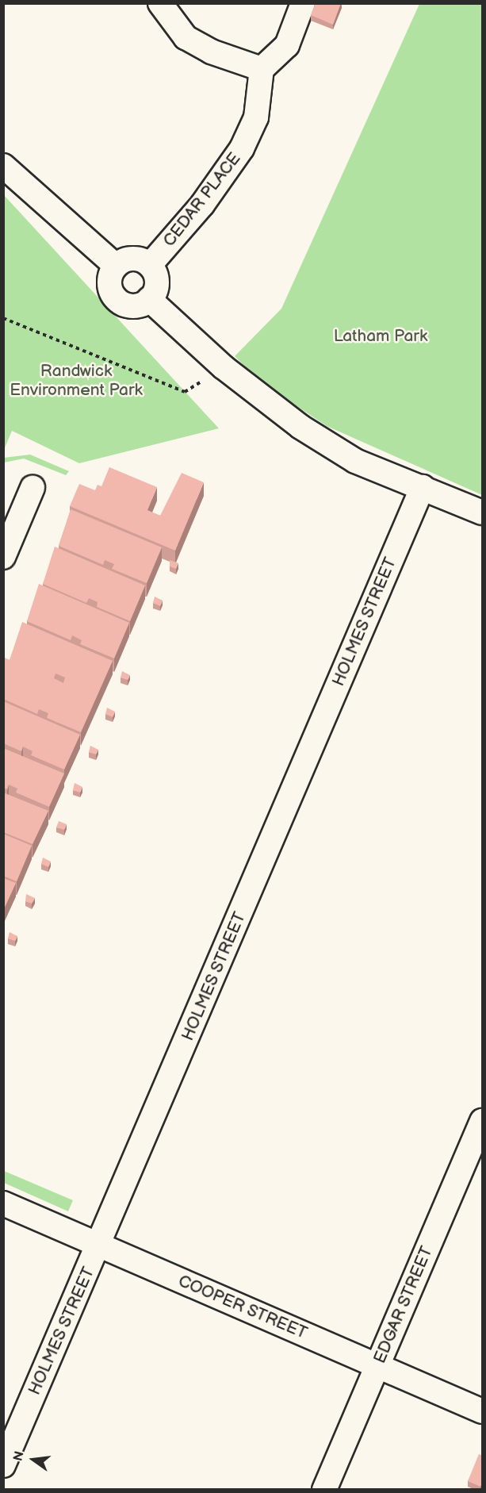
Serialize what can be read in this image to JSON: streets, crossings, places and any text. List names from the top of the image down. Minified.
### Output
{"streets":{"street":["CEDAR PLACE","HOLMES STREET","EDGAR STREET","COOPER STREET"]},"crossings":[["HOLMES STREET","COOPER STREET"],["EDGAR STREET","COOPER STREET"]],"parks":["Latham Park","Randwick Environment Park"],"north":"left"}
